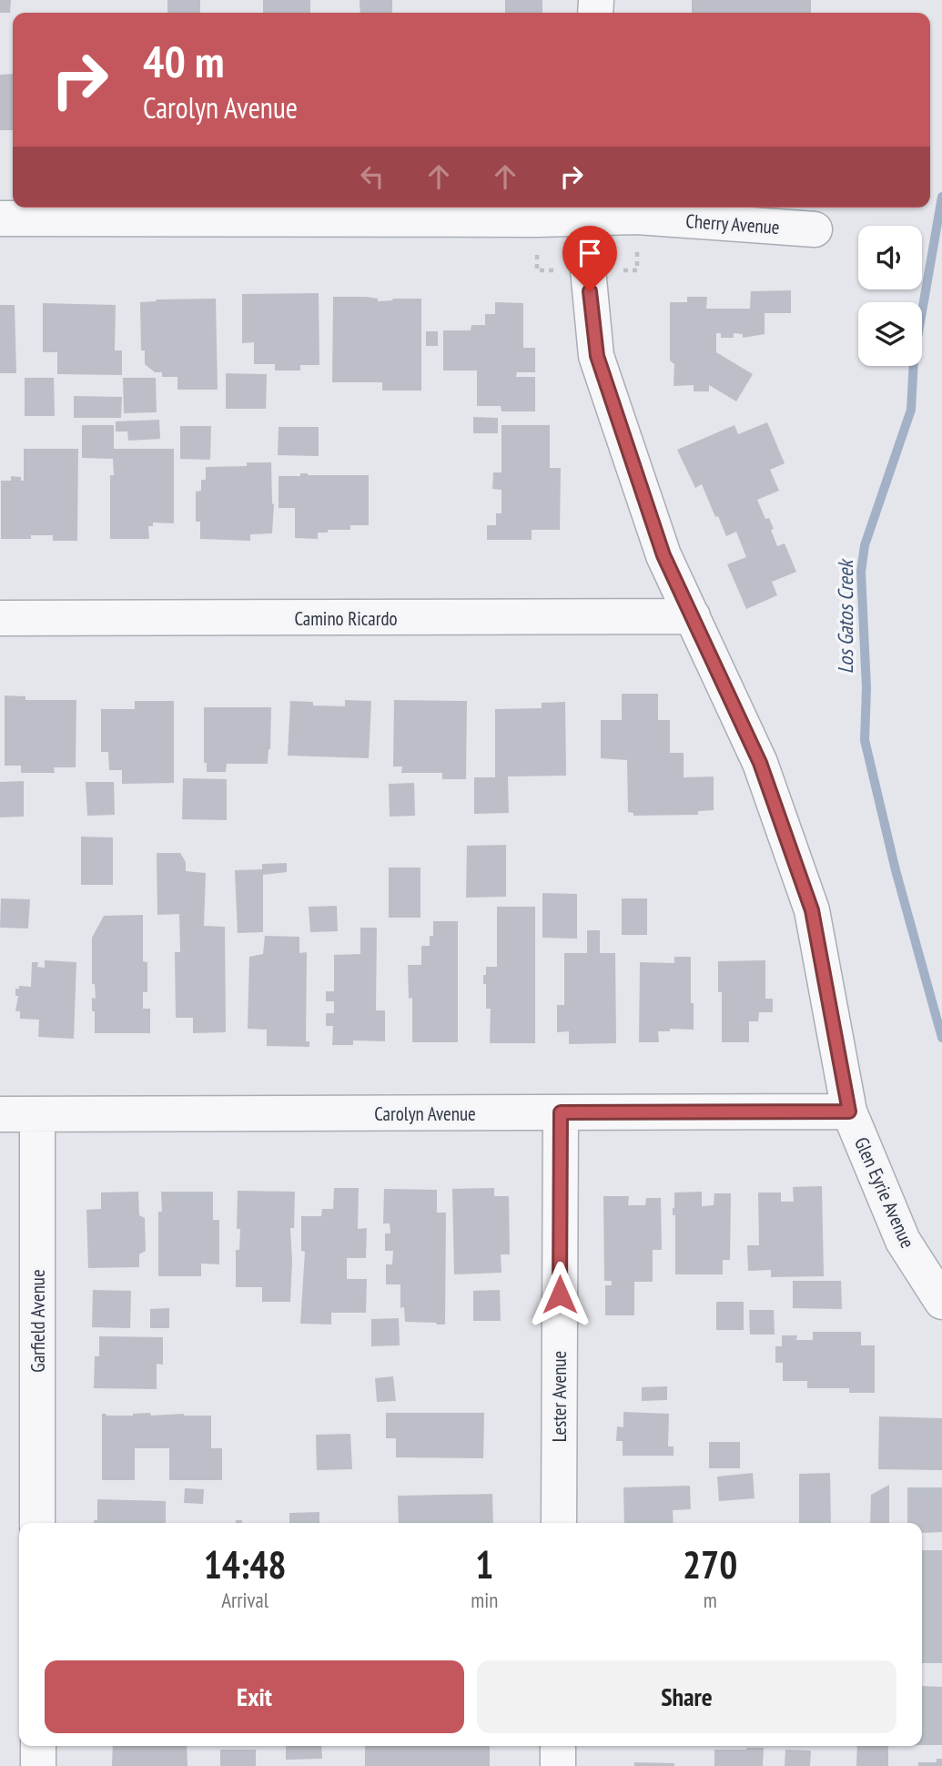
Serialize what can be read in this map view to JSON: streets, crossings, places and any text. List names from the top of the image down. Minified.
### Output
{"streets":{"street":["Cherry Avenue","Camino Ricardo","Carolyn Avenue","Glen Eyrie Avenue","Garfield Avenue","Lester Avenue"]},"crossings":[["Cherry Avenue","Glen Eyrie Avenue"],["Camino Ricardo","Glen Eyrie Avenue"],["Carolyn Avenue","Glen Eyrie Avenue"],["Carolyn Avenue","Garfield Avenue"],["Carolyn Avenue","Lester Avenue"]],"water":["Los Gatos Creek"],"page":{"turn":["40 m","Carolyn Avenue"],"eta":["14:48","Arrival","1","min","270","m"],"buttons":["Exit","Share"]}}
